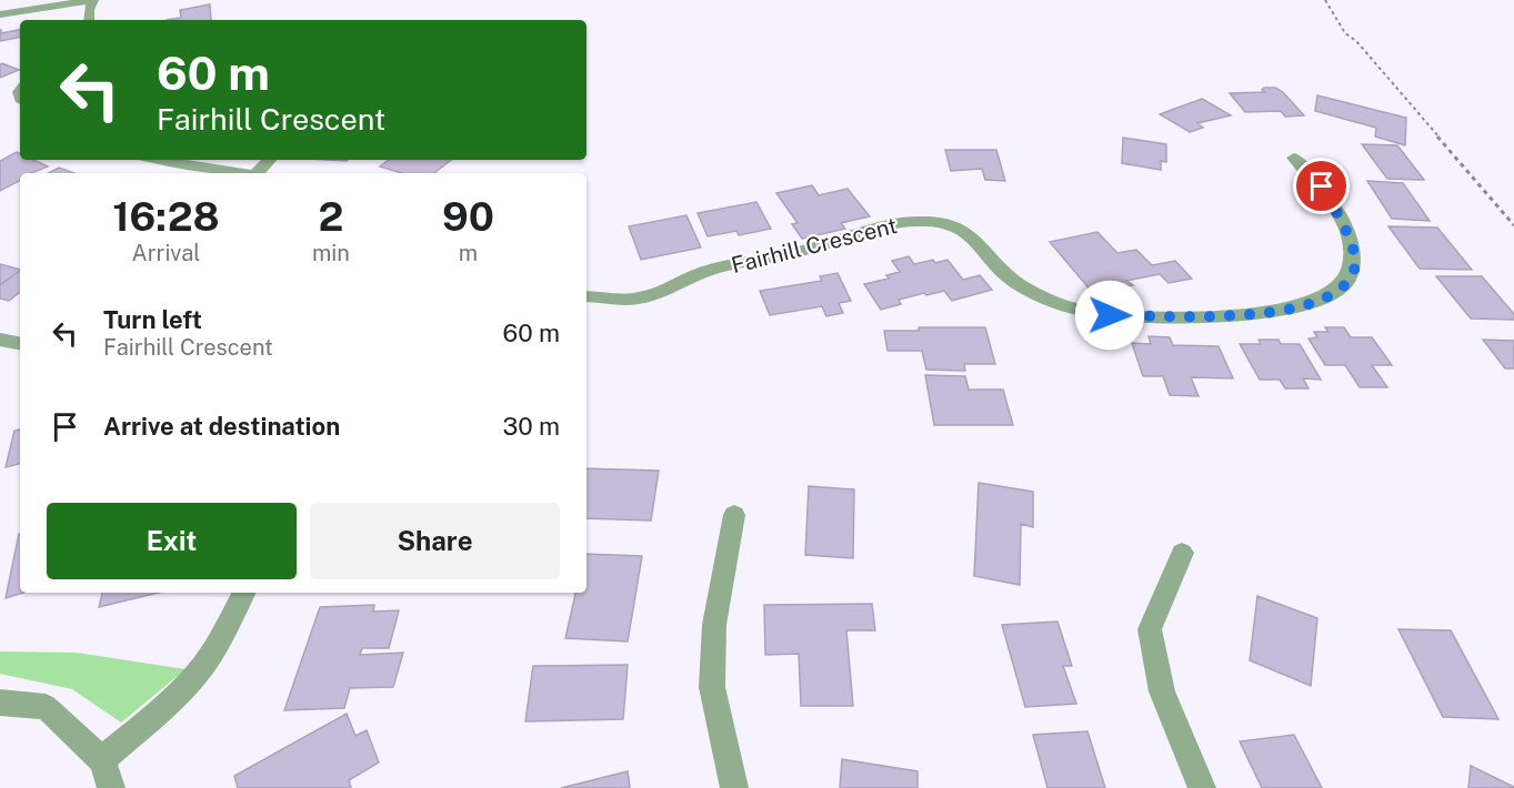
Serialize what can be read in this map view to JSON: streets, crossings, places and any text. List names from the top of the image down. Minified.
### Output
{"streets":{"street":["Fairhill Crescent"]},"page":{"turn":["60 m","Fairhill Crescent"],"eta":["16:28","Arrival","2","min","90","m"],"list":[{"name":"Turn left","note":"Fairhill Crescent","value":"60 m"},{"name":"Arrive at destination","value":"30 m"}],"buttons":["Exit","Share"]}}
